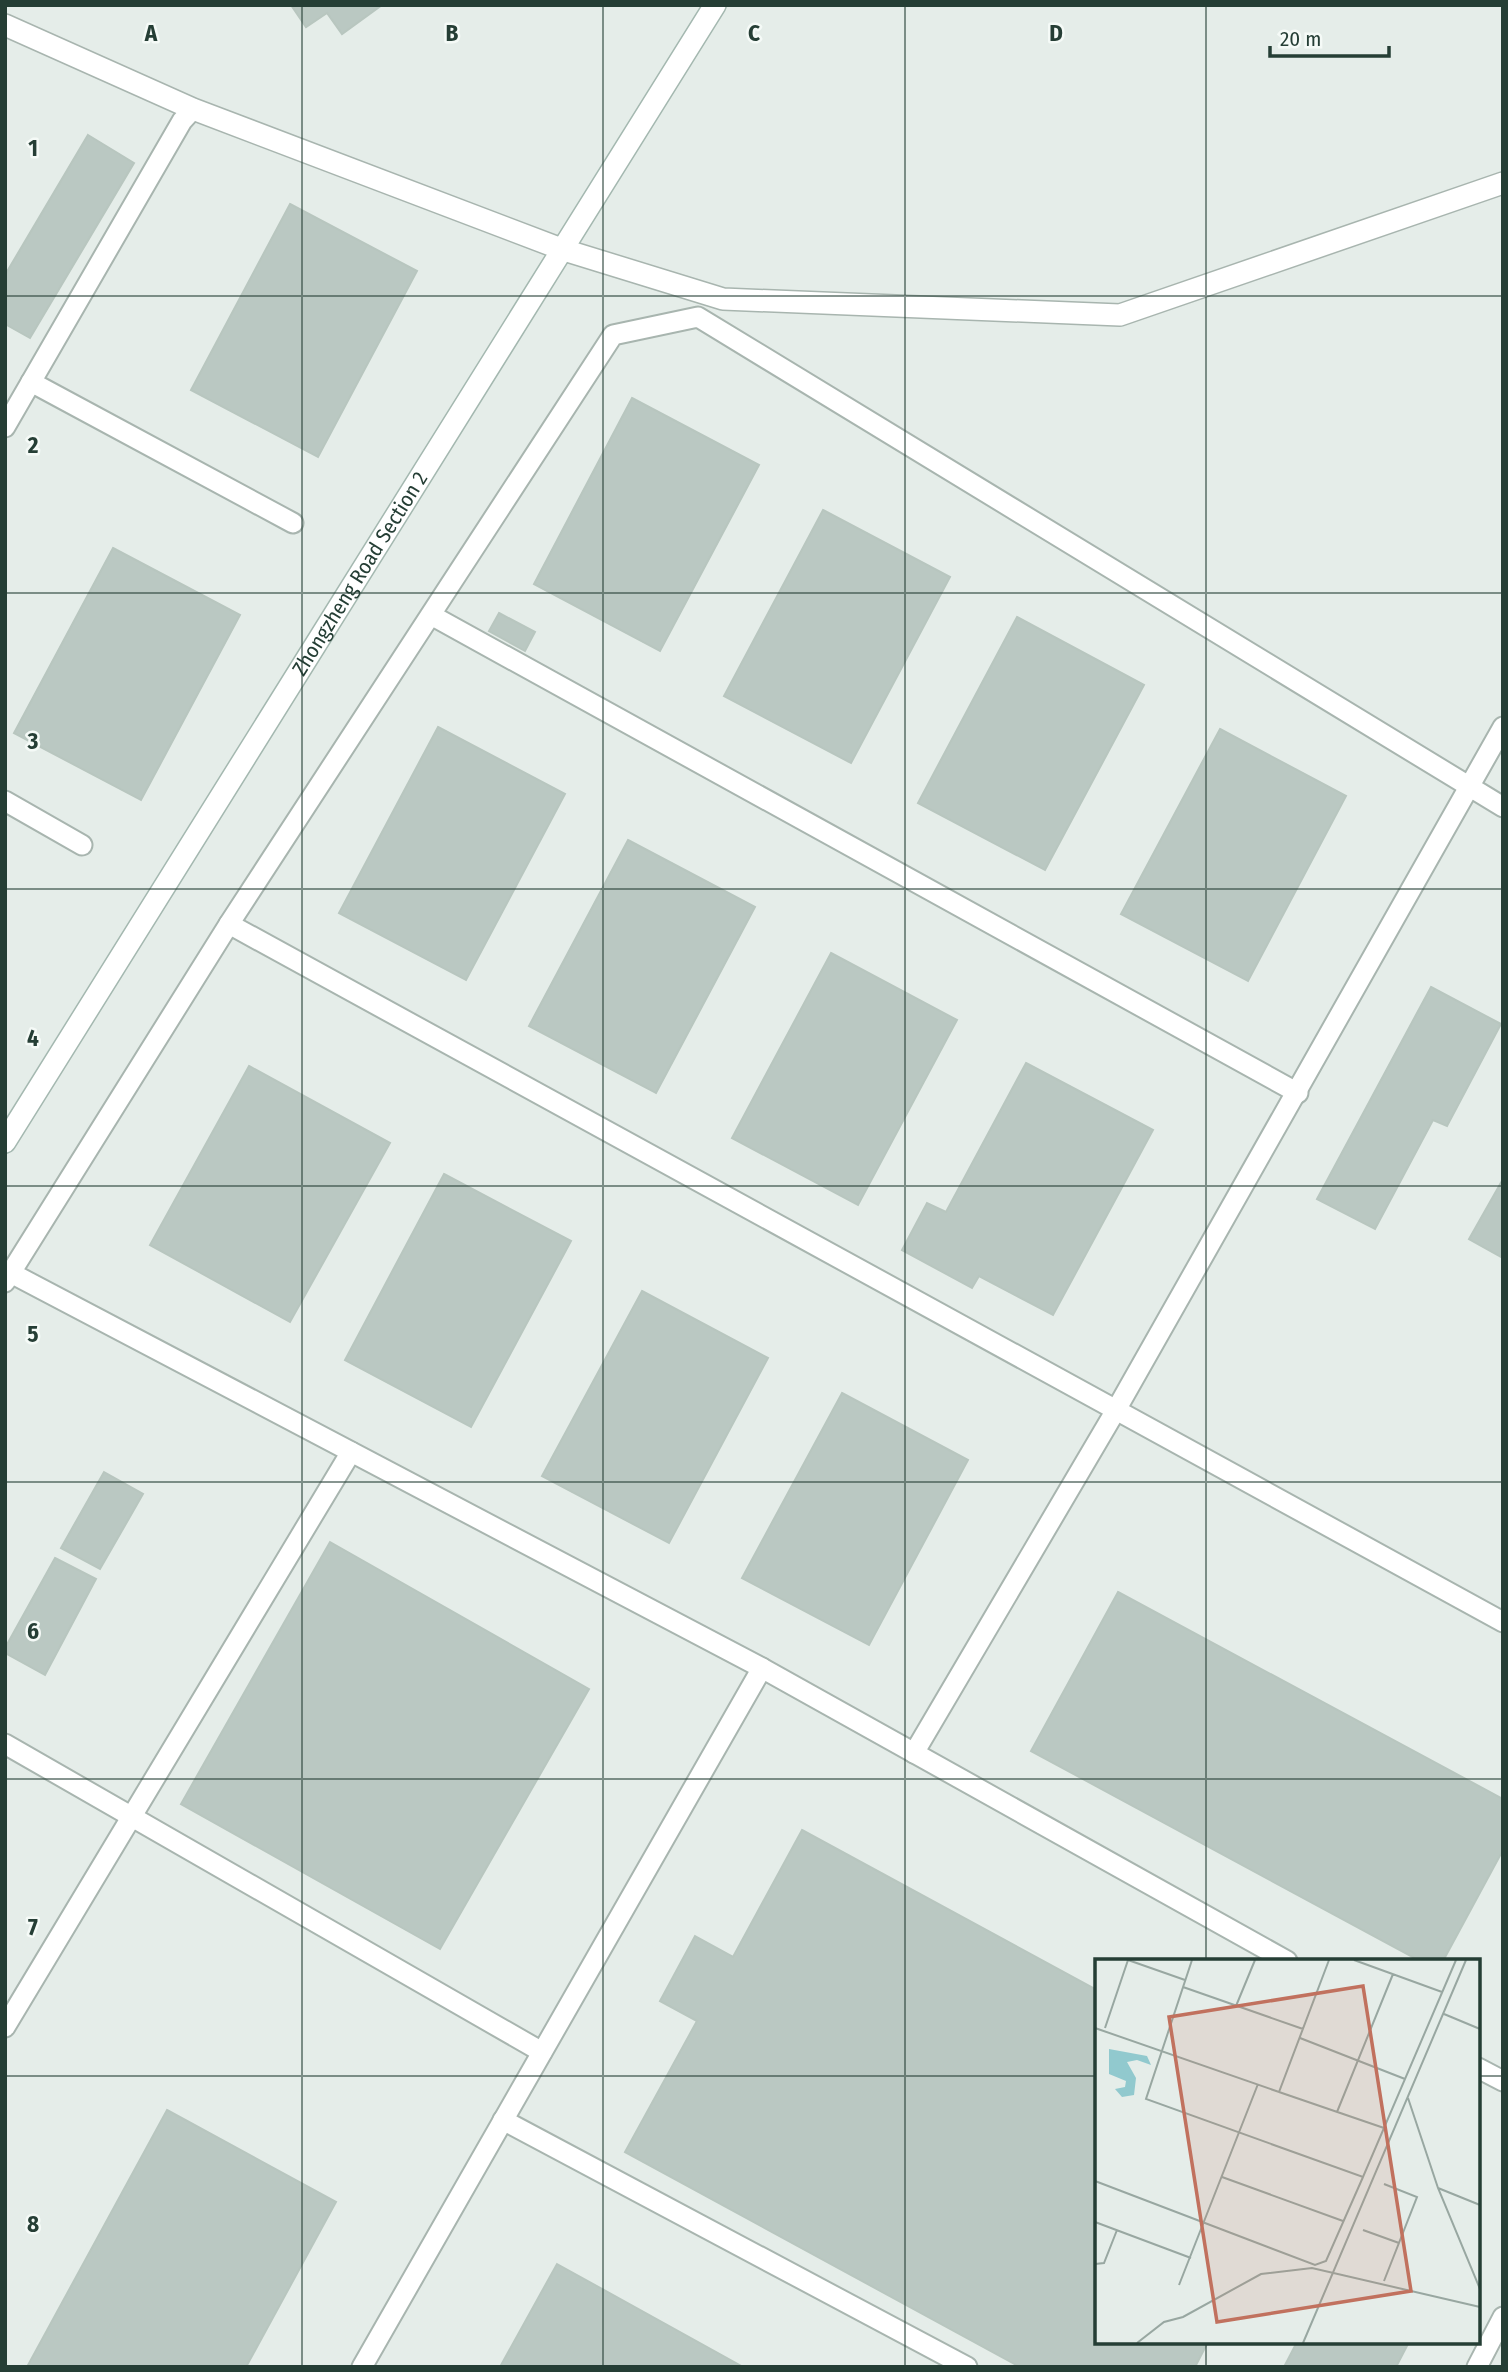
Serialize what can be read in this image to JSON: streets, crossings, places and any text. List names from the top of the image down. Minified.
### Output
{"streets":{"street":["Zhongzheng Road Section 2"]},"scale_bar":"20 m","grid":{"columns":["A","B","C","D"],"rows":["1","2","3","4","5","6","7","8"]}}
